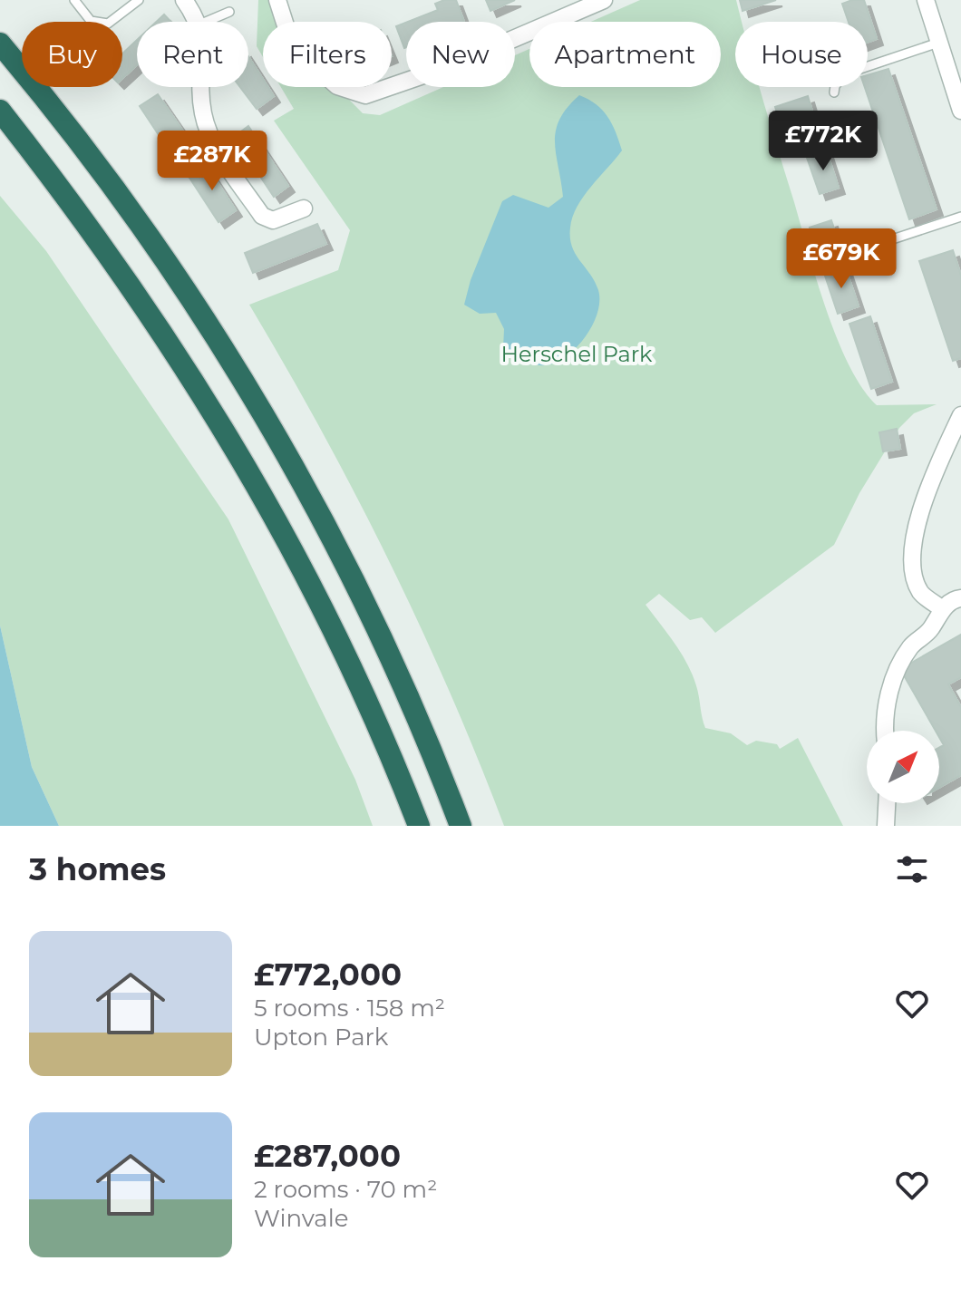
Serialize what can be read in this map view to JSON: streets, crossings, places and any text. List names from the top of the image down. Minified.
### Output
{"parks":["Herschel Park"],"north":"top right","page":{"chip":["Buy","Rent","Filters","New","Apartment","House"],"price":["£772K","£287K","£679K"],"heading":"3 homes","list":[{"name":"£772,000","note":"5 rooms · 158 m² · Upton Park"},{"name":"£287,000","note":"2 rooms · 70 m² · Winvale"}]}}
